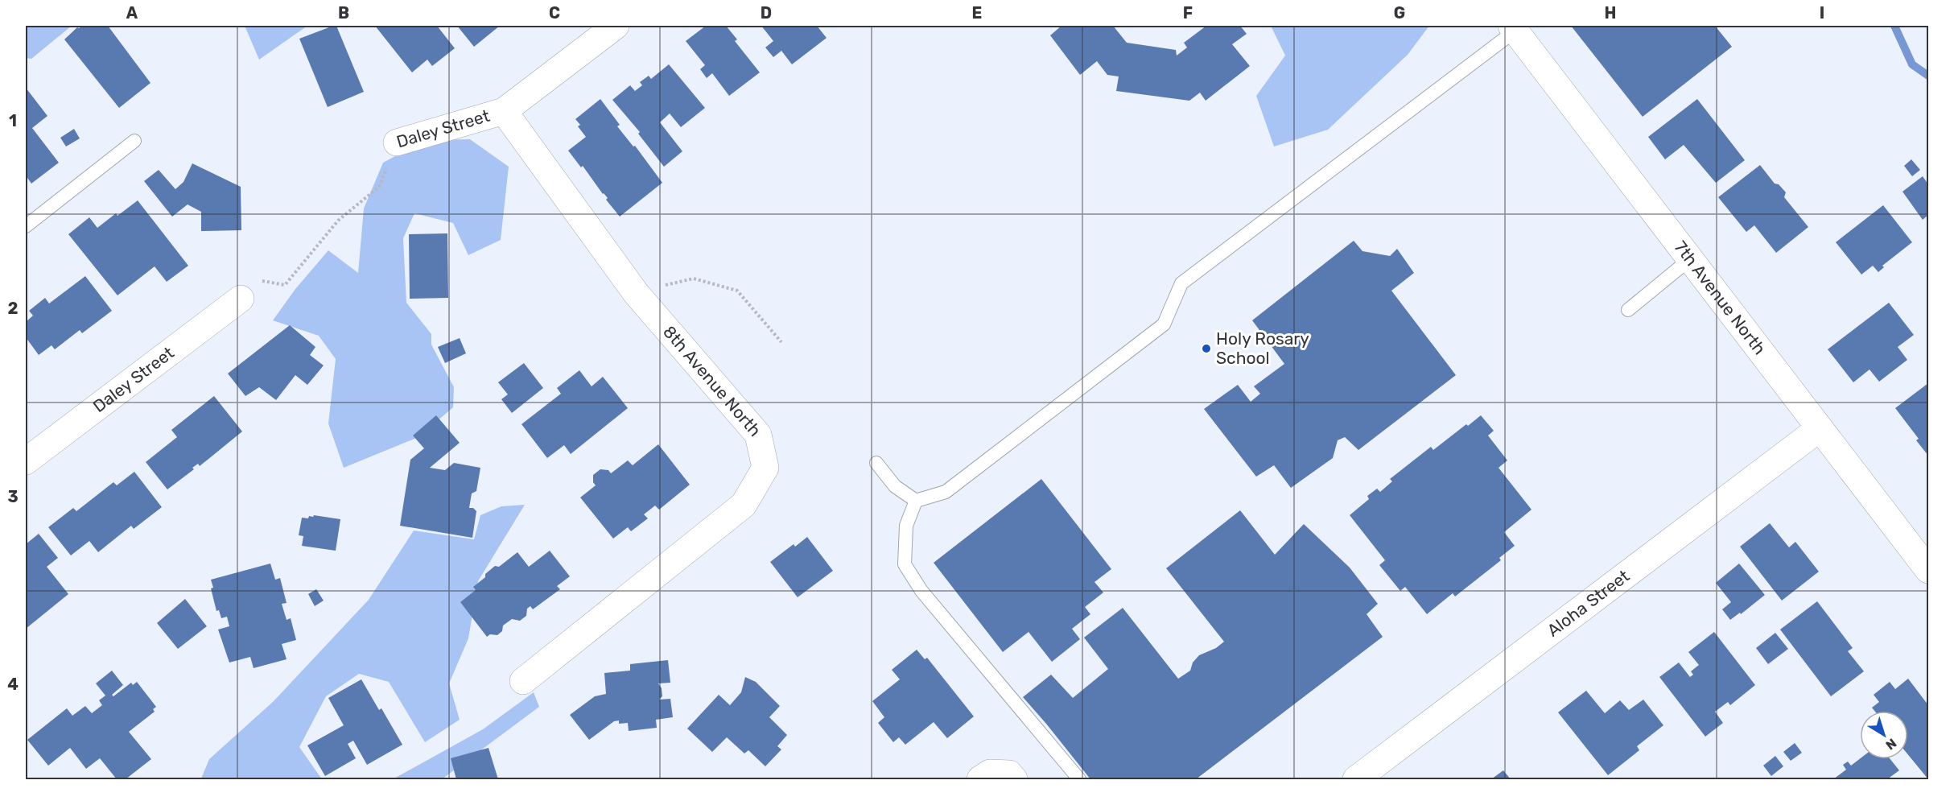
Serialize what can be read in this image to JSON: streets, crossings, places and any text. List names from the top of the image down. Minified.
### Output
{"streets":{"street":["Daley Street","7th Avenue North","8th Avenue North","Aloha Street"]},"crossings":[["Daley Street","8th Avenue North"],["7th Avenue North","Aloha Street"]],"places":["Holy Rosary School"],"north":"bottom right","grid":{"columns":["A","B","C","D","E","F","G","H","I"],"rows":["1","2","3","4"]}}
